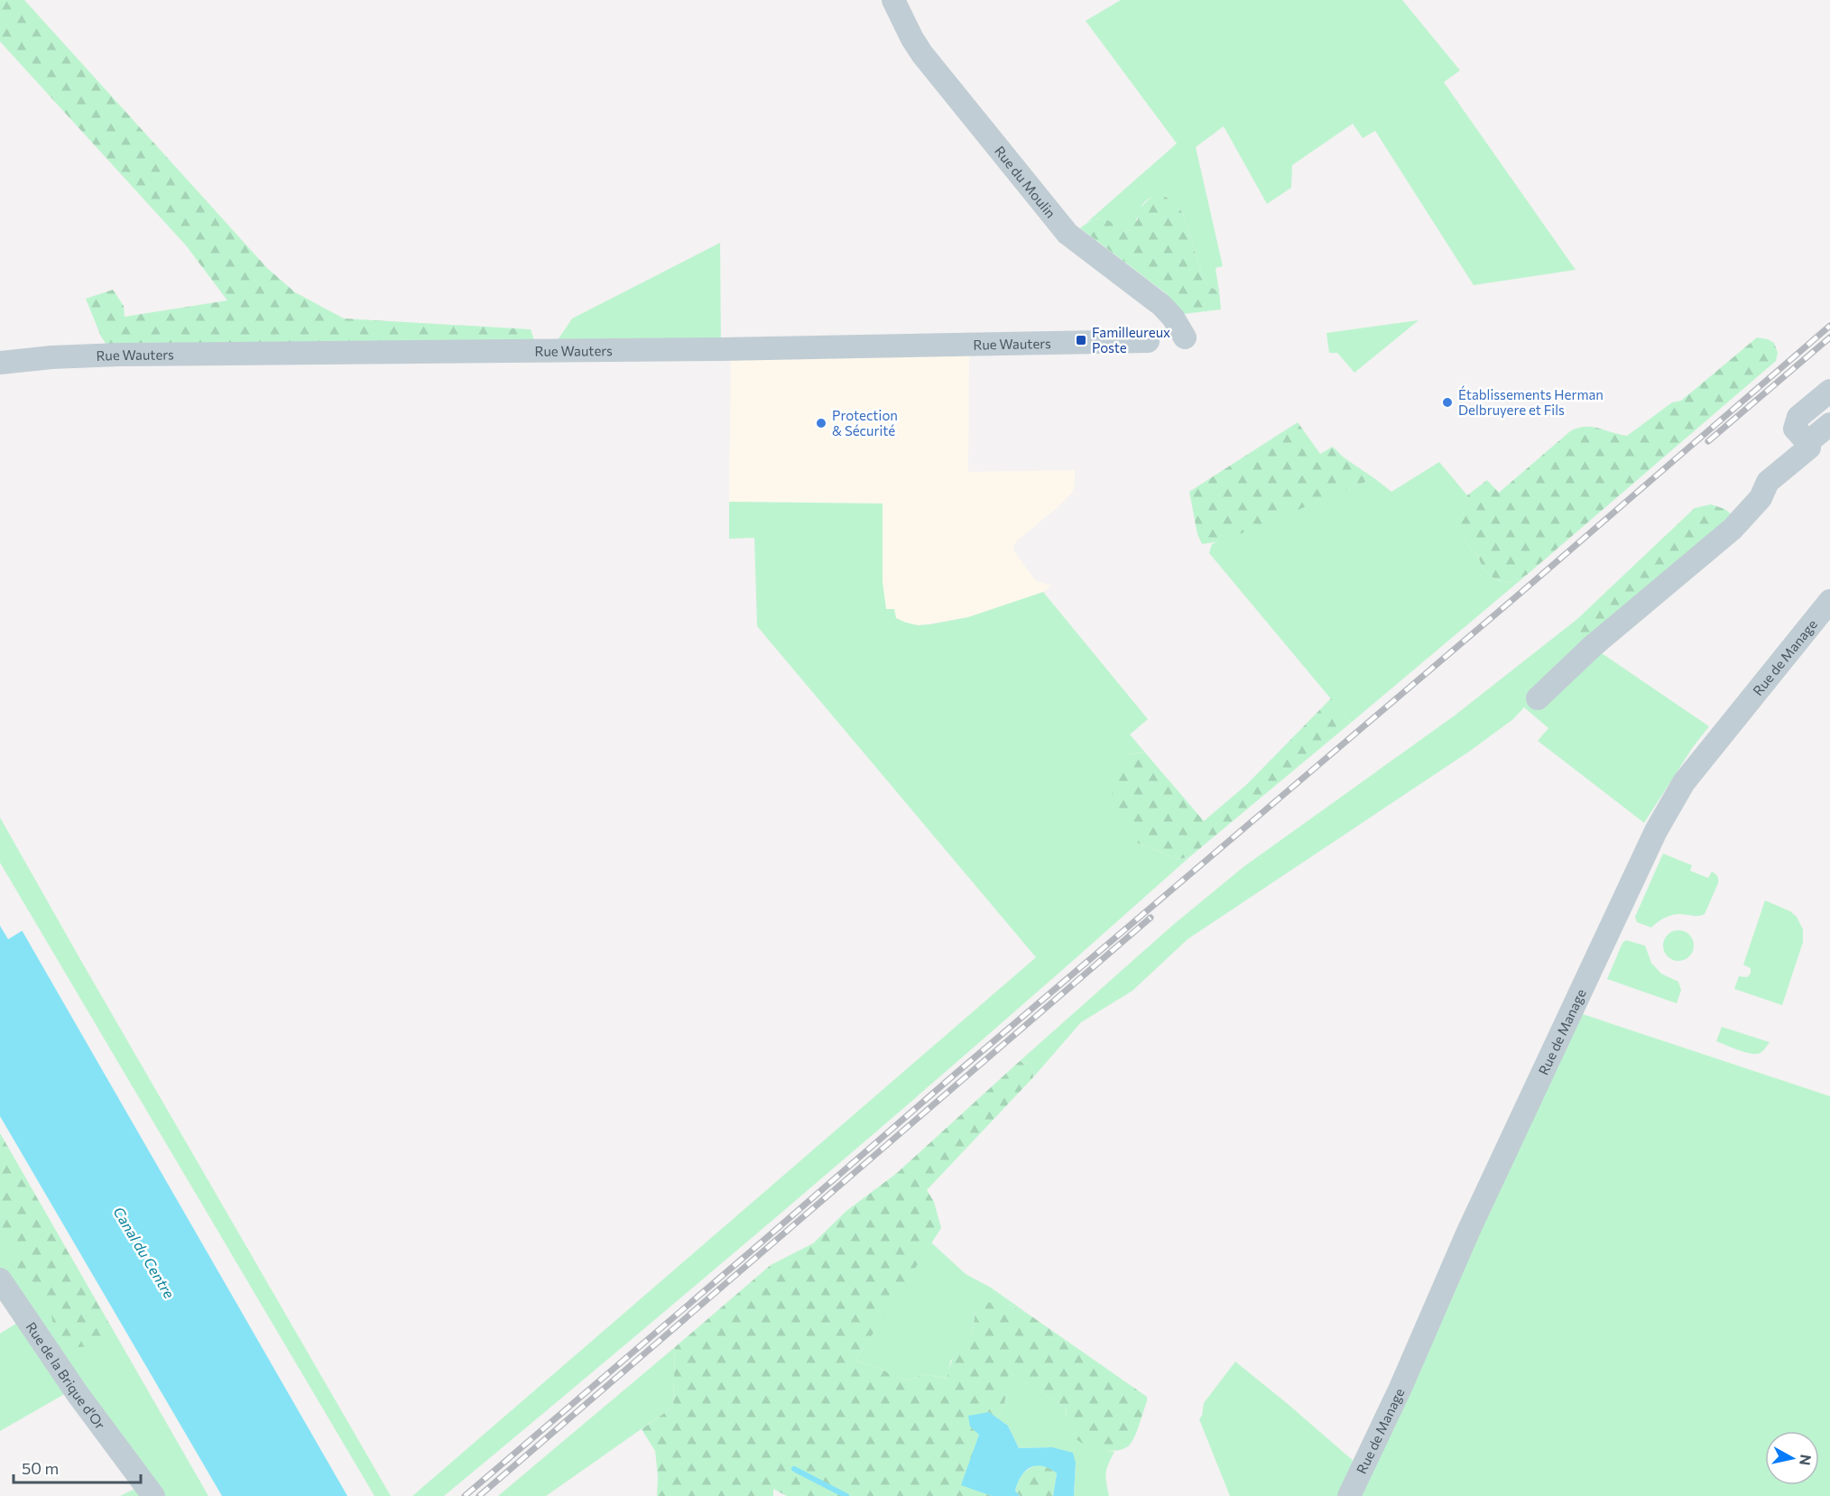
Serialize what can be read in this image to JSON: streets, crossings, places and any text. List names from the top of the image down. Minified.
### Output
{"streets":{"street":["Rue du Moulin","Rue Wauters","Rue de Manage","Rue de la Brique d'Or"]},"water":["Canal du Centre"],"places":{"transit":["Familleureux Poste"],"other":["Établissements Herman Delbruyere et Fils","Protection & Sécurité"]},"scale_bar":"50 m","north":"right"}
